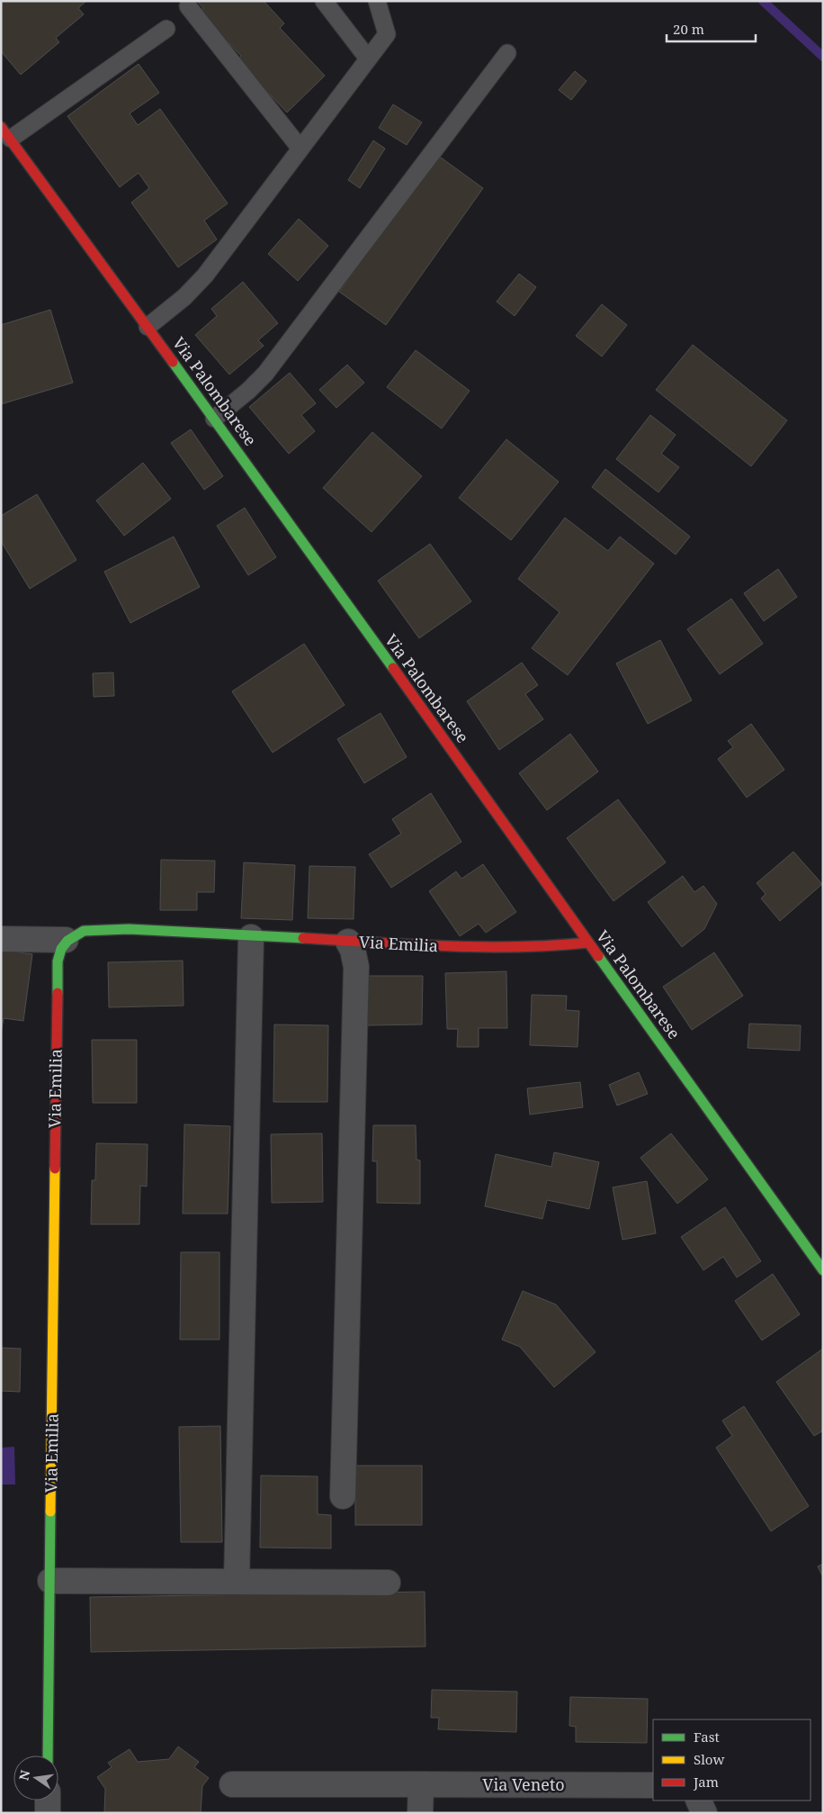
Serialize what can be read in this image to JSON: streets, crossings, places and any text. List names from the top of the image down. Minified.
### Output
{"streets":{"main road":["Via Palombarese","Via Emilia"],"street":["Via Veneto"]},"crossings":[["Via Palombarese","Via Emilia"]],"legend":["Fast","Slow","Jam"],"scale_bar":"20 m","north":"left"}
